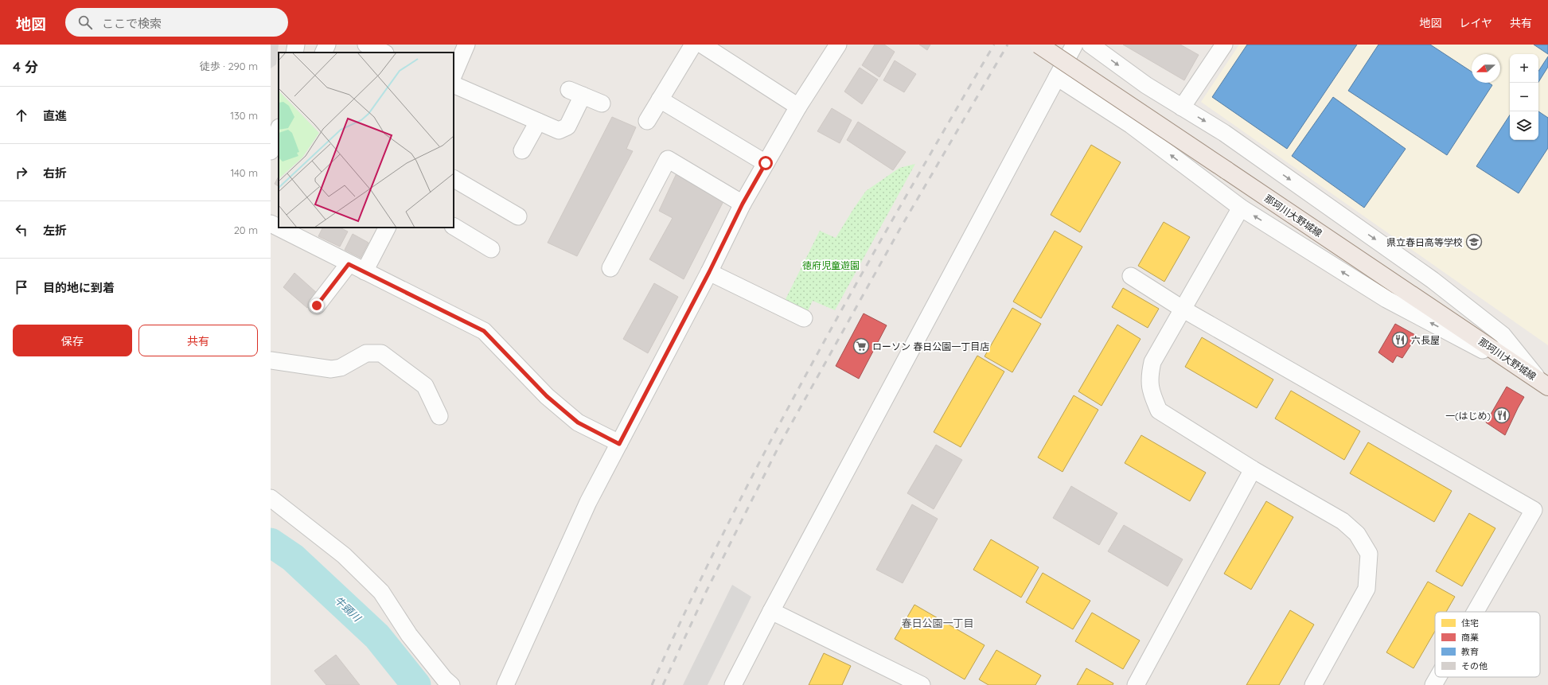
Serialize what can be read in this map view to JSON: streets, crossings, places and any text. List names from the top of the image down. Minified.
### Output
{"streets":{"main road":["那珂川大野城線"]},"districts":["春日公園一丁目"],"water":["牛頸川"],"parks":["徳府児童遊園"],"places":{"school or university":["県立春日高等学校"],"restaurant":["六長屋","一(はじめ)"],"supermarket":["ローソン 春日公園一丁目店"]},"legend":["住宅","商業","教育","その他"],"north":"left","page":{"header":"地図","search":"ここで検索","nav":["地図","レイヤ","共有"],"heading":["4 分","徒歩 · 290 m"],"map_buttons":["+","−"],"list":[["直進","130 m"],["右折","140 m"],["左折","20 m"],"目的地に到着"],"buttons":["保存","共有"]}}
